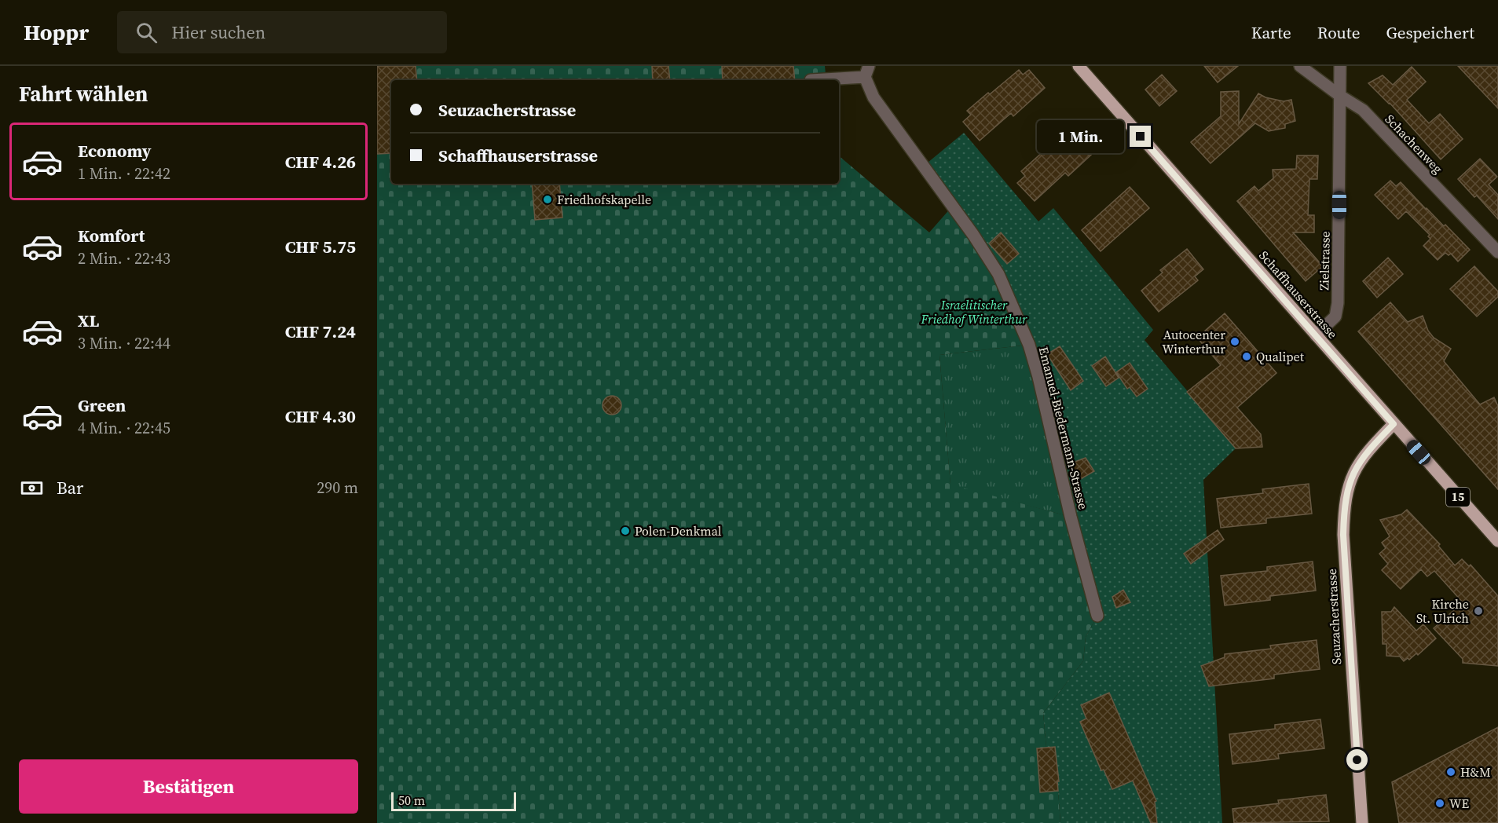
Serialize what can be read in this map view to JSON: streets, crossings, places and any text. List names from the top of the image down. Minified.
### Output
{"streets":{"main road":["Schaffhauserstrasse","15","Seuzacherstrasse"],"street":["Schachenweg","Zielstrasse","Emanuel-Biedermann-Strasse"]},"crossings":[["Schachenweg","Zielstrasse"],["Zielstrasse","Schaffhauserstrasse"],["Schaffhauserstrasse","Seuzacherstrasse"]],"parks":["Israelitischer Friedhof Winterthur"],"places":["Friedhofskapelle","Autocenter Winterthur","Qualipet","Polen-Denkmal","Kirche St. Ulrich","H&M","WE"],"scale_bar":"50 m","page":{"header":"Hoppr","search":"Hier suchen","nav":["Karte","Route","Gespeichert"],"heading":"Fahrt wählen","banner":["Seuzacherstrasse","Schaffhauserstrasse"],"bubble":"1 Min.","list":[{"name":"Economy","note":"1 Min. · 22:42","value":"CHF 4.26"},{"name":"Komfort","note":"2 Min. · 22:43","value":"CHF 5.75"},{"name":"XL","note":"3 Min. · 22:44","value":"CHF 7.24"},{"name":"Green","note":"4 Min. · 22:45","value":"CHF 4.30"}],"pay":["Bar","290 m"],"buttons":"Bestätigen","scale":"50 m"}}
